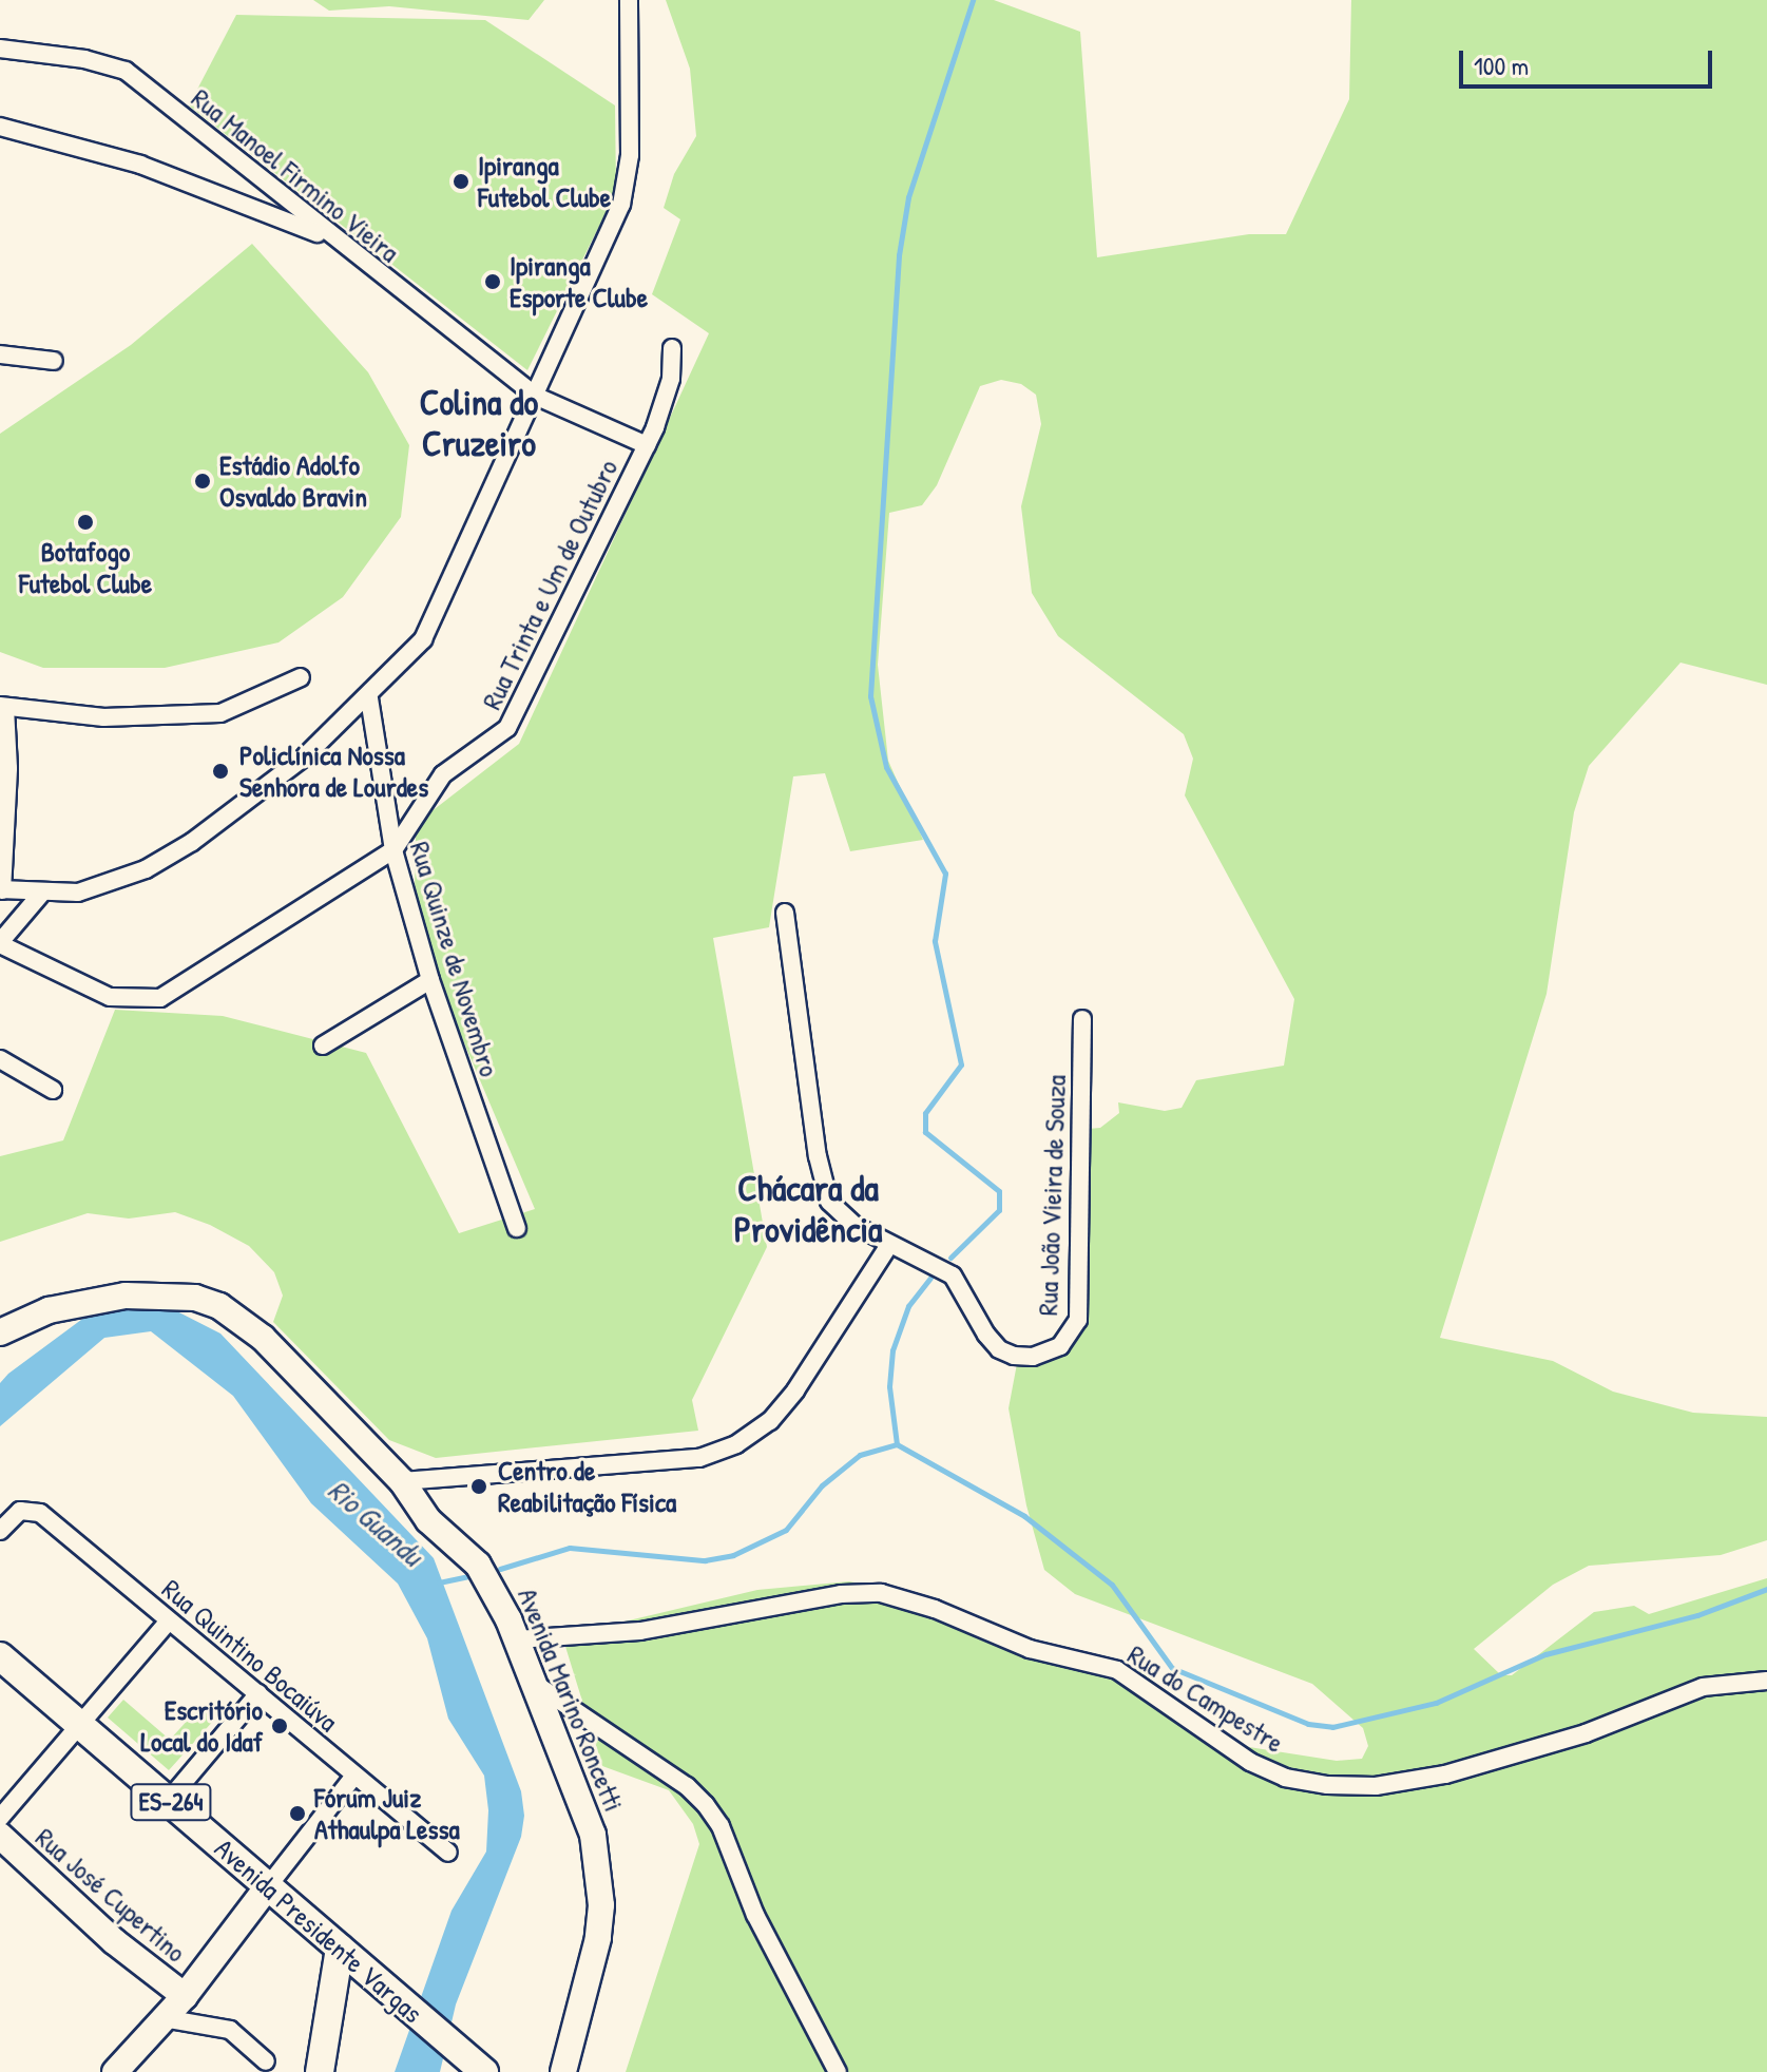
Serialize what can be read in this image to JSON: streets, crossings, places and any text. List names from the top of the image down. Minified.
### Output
{"streets":{"main road":["ES-264","Avenida Presidente Vargas"],"street":["Rua Manoel Firmino Vieira","Rua Trinta e Um de Outubro","Rua Quinze de Novembro","Rua João Vieira de Souza","Rua Quintino Bocaiúva","Rua do Campestre","Avenida Marino Roncetti","Rua José Cupertino"]},"crossings":[["Rua Manoel Firmino Vieira","Rua Trinta e Um de Outubro"],["Rua Trinta e Um de Outubro","Rua Quinze de Novembro"],["Rua do Campestre","Avenida Marino Roncetti"]],"districts":["Colina do Cruzeiro","Chácara da Providência"],"water":["Rio Guandu"],"places":["Ipiranga Futebol Clube","Ipiranga Esporte Clube","Estádio Adolfo Osvaldo Bravin","Botafogo Futebol Clube","Policlínica Nossa Senhora de Lourdes","Centro de Reabilitação Física","Escritório Local do Idaf","Fórum Juiz Athaulpa Lessa"],"scale_bar":"100 m"}
